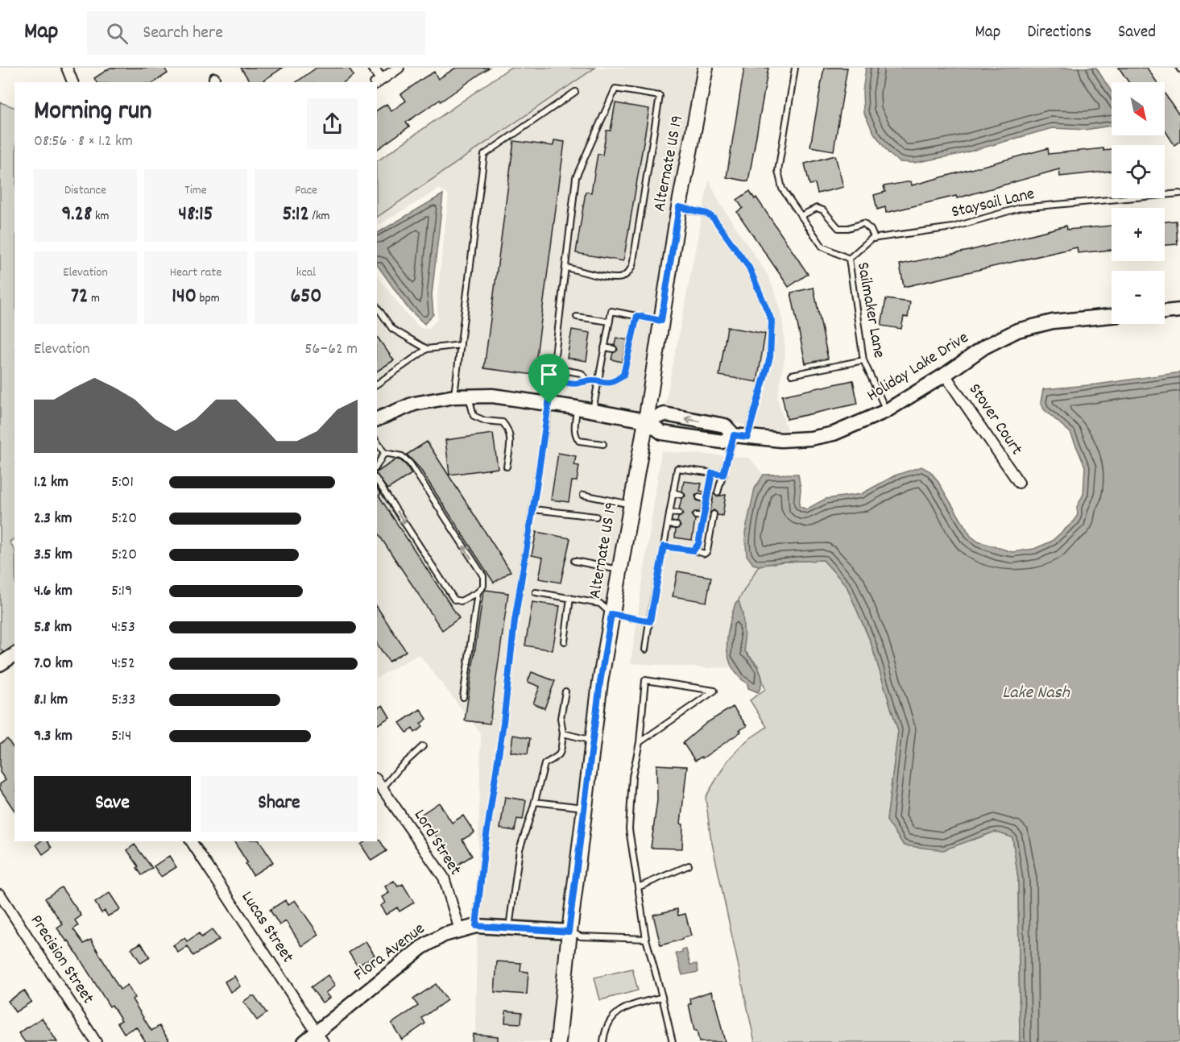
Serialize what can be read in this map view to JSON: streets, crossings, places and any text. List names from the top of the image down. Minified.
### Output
{"streets":{"main road":["Alternate US 19"],"street":["Holiday Lake Drive","Stover Court","Lord Street","Lucas Street","Flora Avenue","Precision Street"],"lane":["Staysail Lane","Sailmaker Lane"]},"crossings":[["Alternate US 19","Holiday Lake Drive"],["Alternate US 19","Flora Avenue"],["Staysail Lane","Sailmaker Lane"],["Sailmaker Lane","Holiday Lake Drive"],["Holiday Lake Drive","Stover Court"],["Lord Street","Flora Avenue"],["Lucas Street","Flora Avenue"]],"water":["Lake Nash"],"north":"bottom right","page":{"header":"Map","search":"Search here","nav":["Map","Directions","Saved"],"map_buttons":["+","−"],"heading":["Morning run","08:56 · 8 × 1.2 km"],"stats":[["Distance","9.28 km"],["Time","48:15"],["Pace","5:12 /km"],["Elevation","72 m"],["Heart rate","140 bpm"],["kcal","650"]],"chart":["Elevation","56–62 m"],"list":[{"name":"1.2 km","note":"5:01"},{"name":"2.3 km","note":"5:20"},{"name":"3.5 km","note":"5:20"},{"name":"4.6 km","note":"5:19"},{"name":"5.8 km","note":"4:53"},{"name":"7.0 km","note":"4:52"},{"name":"8.1 km","note":"5:33"},{"name":"9.3 km","note":"5:14"}],"buttons":["Save","Share"]}}
